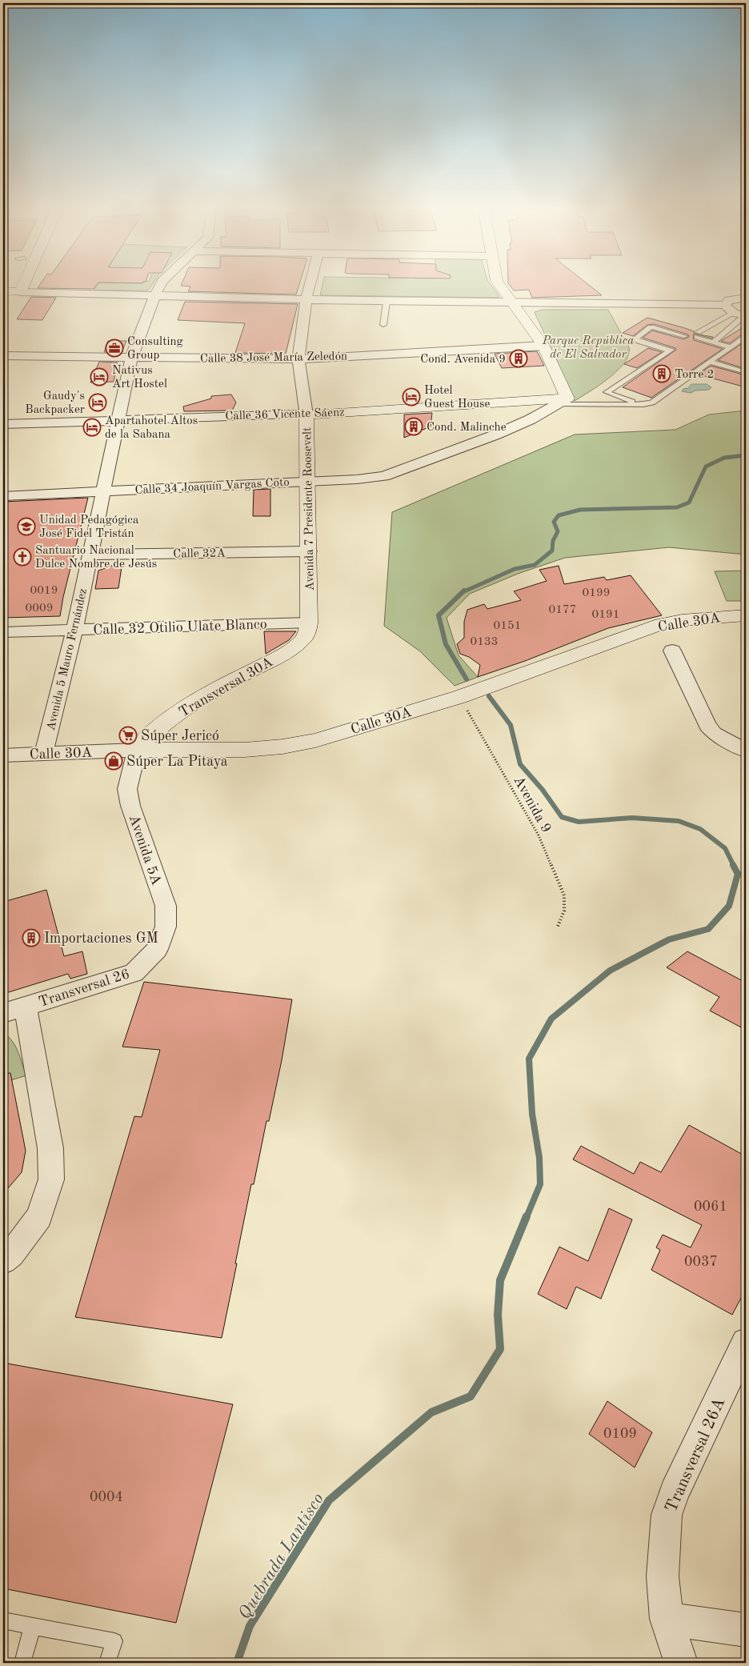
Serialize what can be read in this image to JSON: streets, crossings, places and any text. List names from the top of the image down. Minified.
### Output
{"streets":{"street":["Calle 38 José María Zeledón","Calle 36 Vicente Sáenz","Calle 34 Joaquín Vargas Coto","Avenida 7 Presidente Roosevelt","Calle 32A","Calle 30A","Calle 32 Otilio Ulate Blanco","Avenida 5 Mauro Fernández","Transversal 30A","Avenida 5A","Transversal 26","Transversal 26A"],"path":["Avenida 9"]},"crossings":[["Calle 38 José María Zeledón","Avenida 7 Presidente Roosevelt"],["Calle 38 José María Zeledón","Avenida 5 Mauro Fernández"],["Calle 36 Vicente Sáenz","Calle 34 Joaquín Vargas Coto"],["Calle 36 Vicente Sáenz","Avenida 7 Presidente Roosevelt"],["Calle 36 Vicente Sáenz","Avenida 5 Mauro Fernández"],["Calle 34 Joaquín Vargas Coto","Avenida 7 Presidente Roosevelt"],["Calle 34 Joaquín Vargas Coto","Avenida 5 Mauro Fernández"],["Avenida 7 Presidente Roosevelt","Calle 32A"],["Avenida 7 Presidente Roosevelt","Calle 32 Otilio Ulate Blanco"],["Avenida 7 Presidente Roosevelt","Transversal 30A"],["Calle 32A","Avenida 5 Mauro Fernández"],["Calle 30A","Avenida 5 Mauro Fernández"],["Calle 30A","Transversal 30A"],["Calle 30A","Avenida 9"],["Calle 30A","Avenida 5A"],["Calle 32 Otilio Ulate Blanco","Avenida 5 Mauro Fernández"],["Calle 32 Otilio Ulate Blanco","Transversal 30A"],["Transversal 30A","Avenida 5A"],["Avenida 5A","Transversal 26"]],"water":["Quebrada Lantisco"],"parks":["Parque República de El Salvador"],"places":{"office":["Consulting Group"],"building":["Cond. Avenida 9","Torre 2","Cond. Malinche","Importaciones GM"],"hotel":["Nativus Art Hostel","Hotel Guest House","Gaudy's Backpacker","Apartahotel Altos de la Sabana"],"school or university":["Unidad Pedagógica José Fidel Tristán"],"church":["Santuario Nacional Dulce Nombre de Jesús"],"supermarket":["Súper Jericó"],"shop":["Súper La Pitaya"]},"house_numbers":["0019","0199","0009","0177","0191","0151","0133","0061","0037","0109","0004"]}
